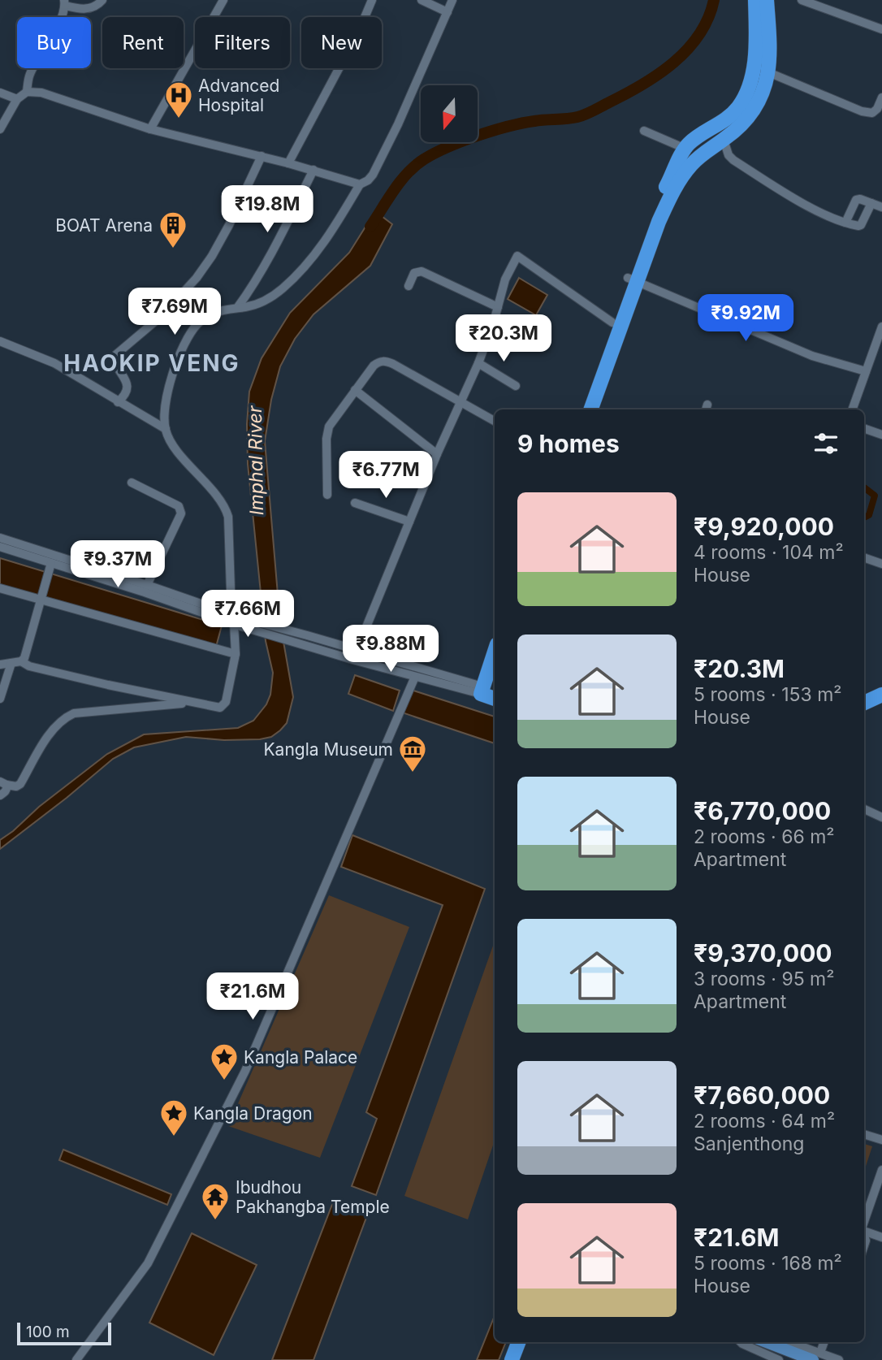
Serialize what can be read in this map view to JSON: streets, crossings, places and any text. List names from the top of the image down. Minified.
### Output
{"districts":["HAOKIP VENG"],"water":["Imphal River"],"places":{"hospital":["Advanced Hospital"],"building":["BOAT Arena"],"museum":["Kangla Museum"],"place":["Kangla Palace","Kangla Dragon"],"temple":["Ibudhou Pakhangba Temple"]},"scale_bar":"100 m","north":"bottom","page":{"chip":["Buy","Rent","Filters","New"],"price":["₹19.8M","₹7.69M","₹9.92M","₹20.3M","₹6.77M","₹9.37M","₹7.66M","₹9.88M","₹21.6M"],"heading":"9 homes","list":[{"name":"₹9,920,000","note":"4 rooms · 104 m² · House"},{"name":"₹20.3M","note":"5 rooms · 153 m² · House"},{"name":"₹6,770,000","note":"2 rooms · 66 m² · Apartment"},{"name":"₹9,370,000","note":"3 rooms · 95 m² · Apartment"},{"name":"₹7,660,000","note":"2 rooms · 64 m² · Sanjenthong"},{"name":"₹21.6M","note":"5 rooms · 168 m² · House"}],"scale":"100 m"}}
